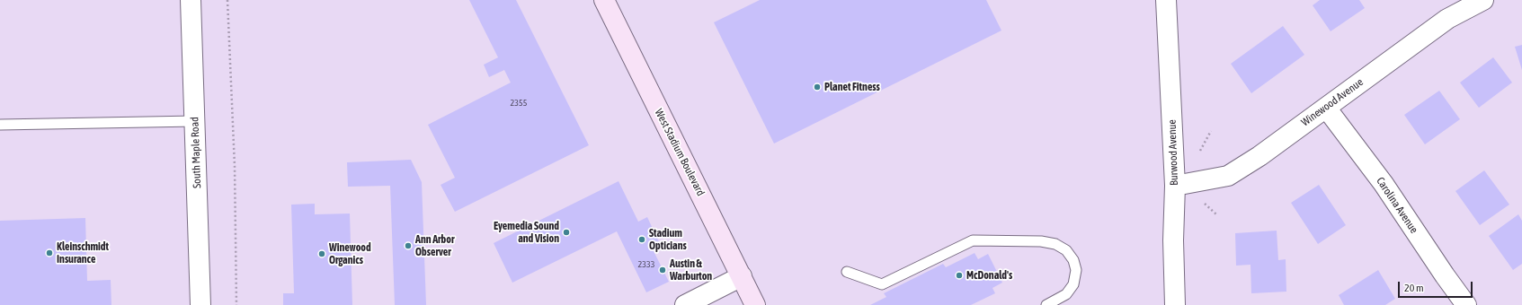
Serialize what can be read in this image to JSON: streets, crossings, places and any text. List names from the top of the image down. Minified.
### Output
{"streets":{"main road":["West Stadium Boulevard"],"street":["Winewood Avenue","South Maple Road","Burwood Avenue","Carolina Avenue"]},"crossings":[["Winewood Avenue","Burwood Avenue"],["Winewood Avenue","Carolina Avenue"]],"places":["Planet Fitness","Eyemedia Sound and Vision","Stadium Opticians","Ann Arbor Observer","Kleinschmidt Insurance","Winewood Organics","Austin & Warburton","McDonald's"],"house_numbers":["2355","2333"],"scale_bar":"20 m"}
